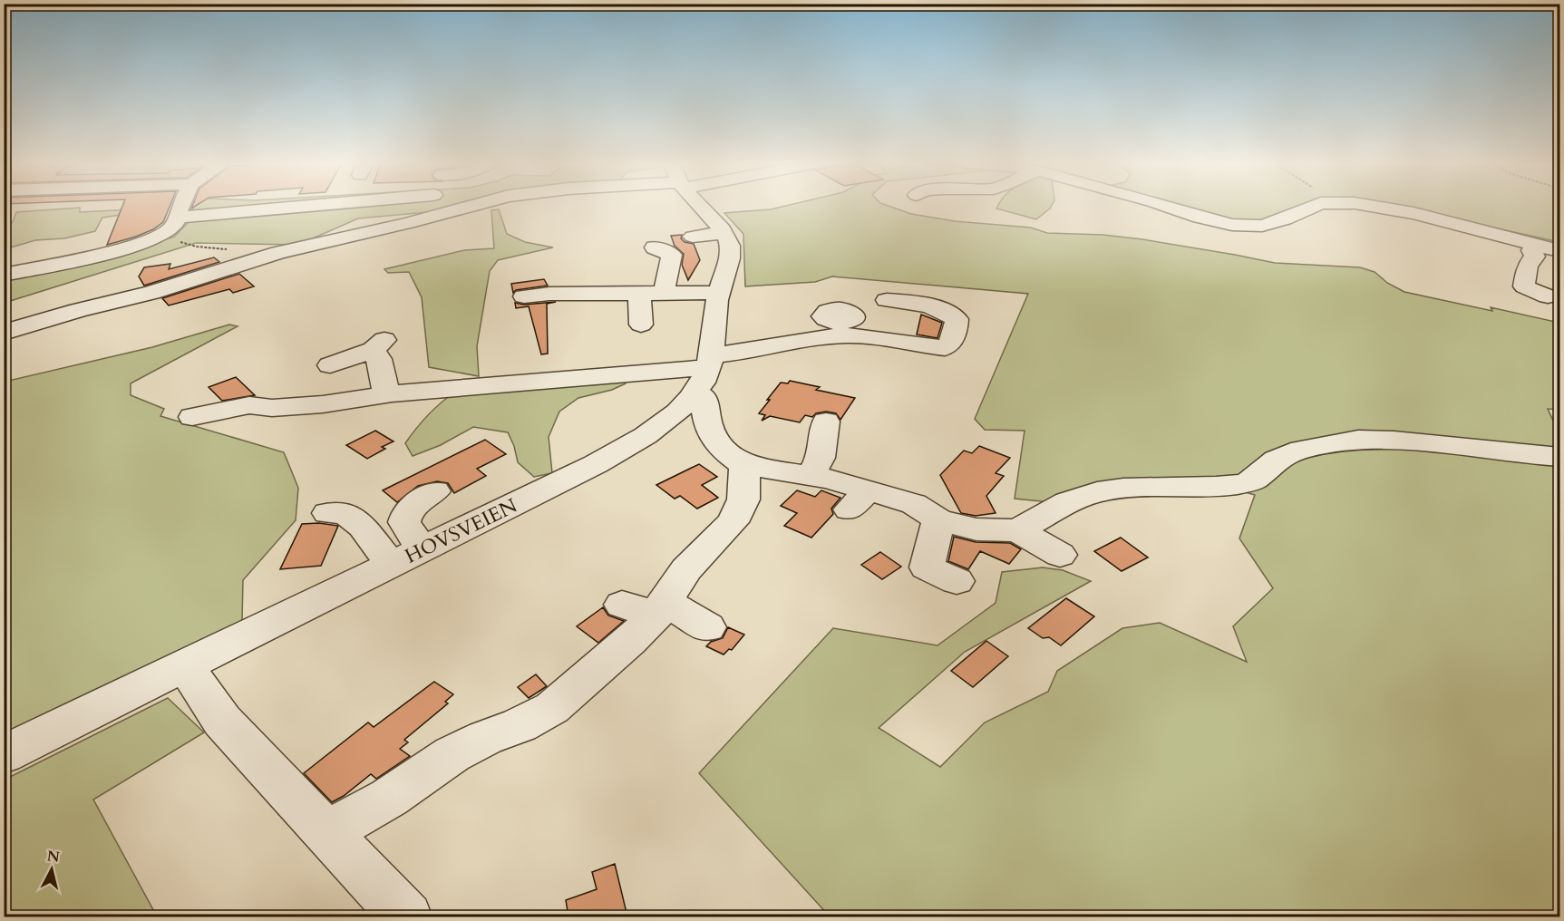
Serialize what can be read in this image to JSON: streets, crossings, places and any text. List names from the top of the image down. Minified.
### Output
{"streets":{"street":["HOVSVEIEN"]},"north":"top"}
